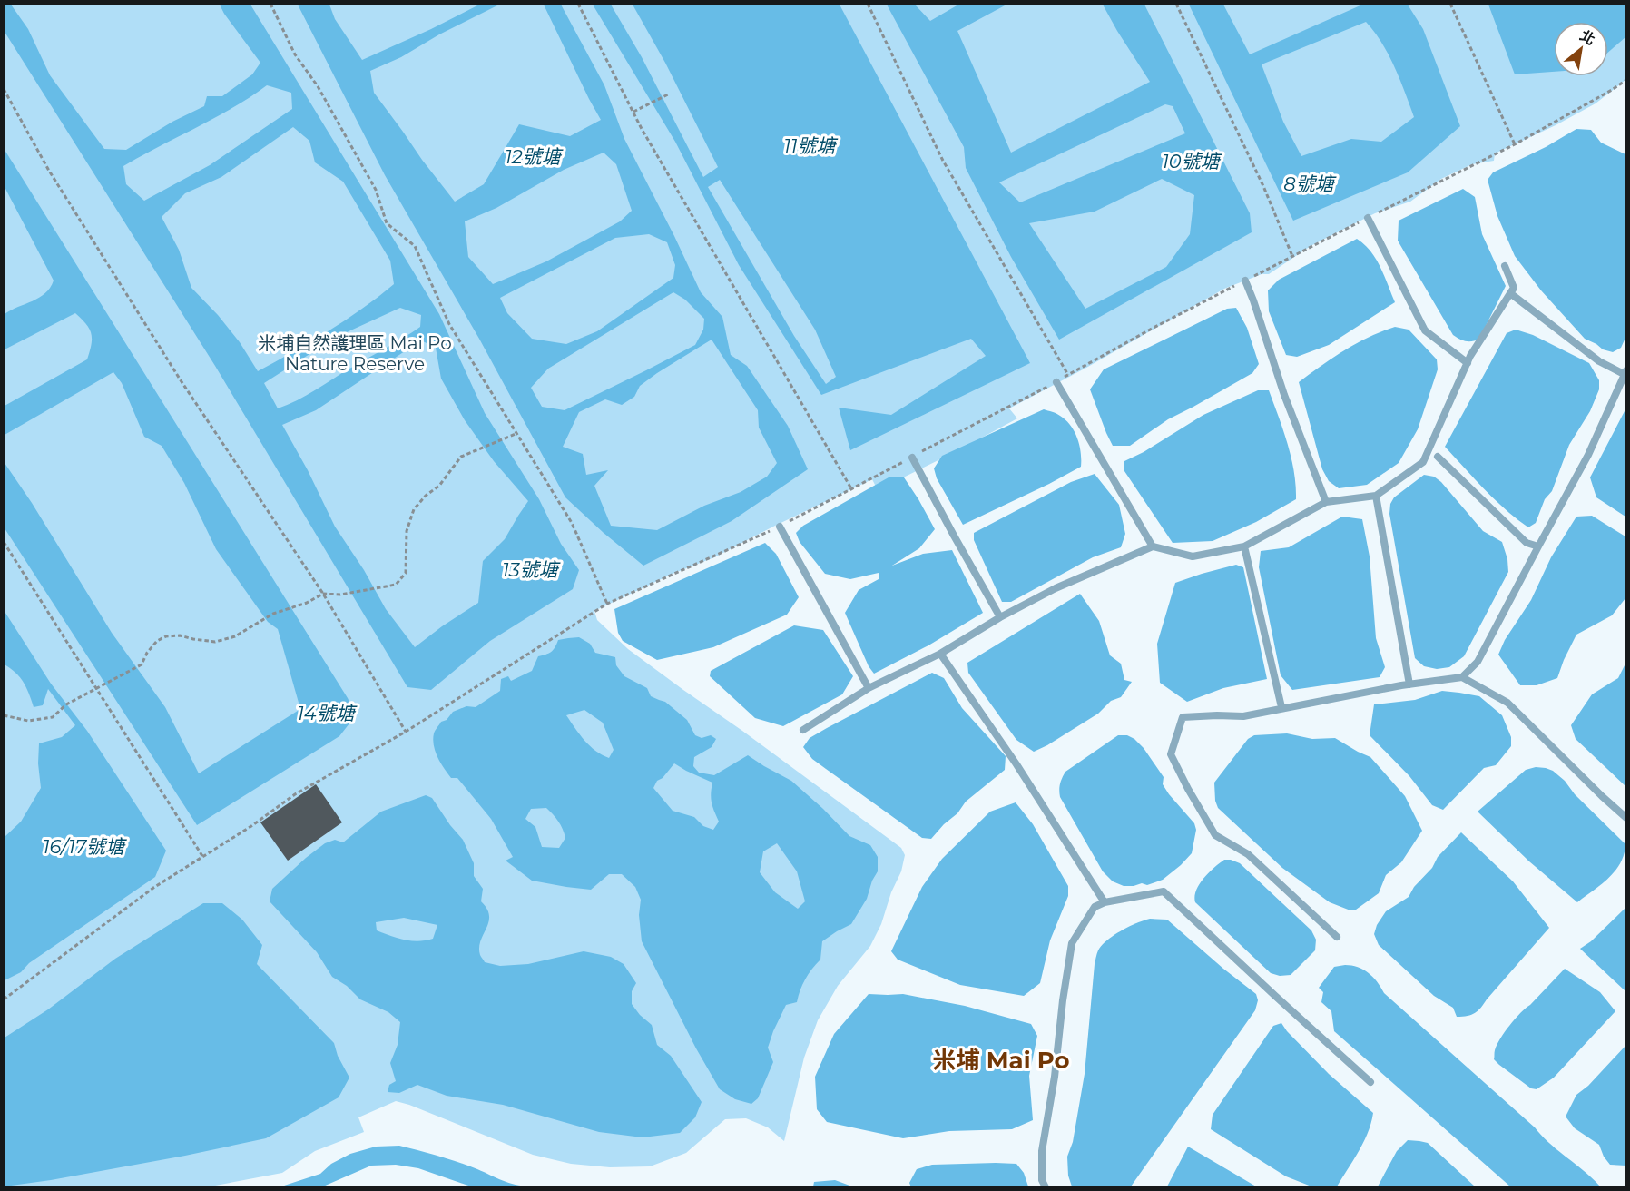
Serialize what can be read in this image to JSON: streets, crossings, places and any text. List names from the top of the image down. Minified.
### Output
{"districts":["米埔 Mai Po"],"water":["11號塘","12號塘","10號塘","8號塘","13號塘","14號塘","16/17號塘"],"parks":["米埔自然護理區 Mai Po Nature Reserve"],"north":"top right"}
